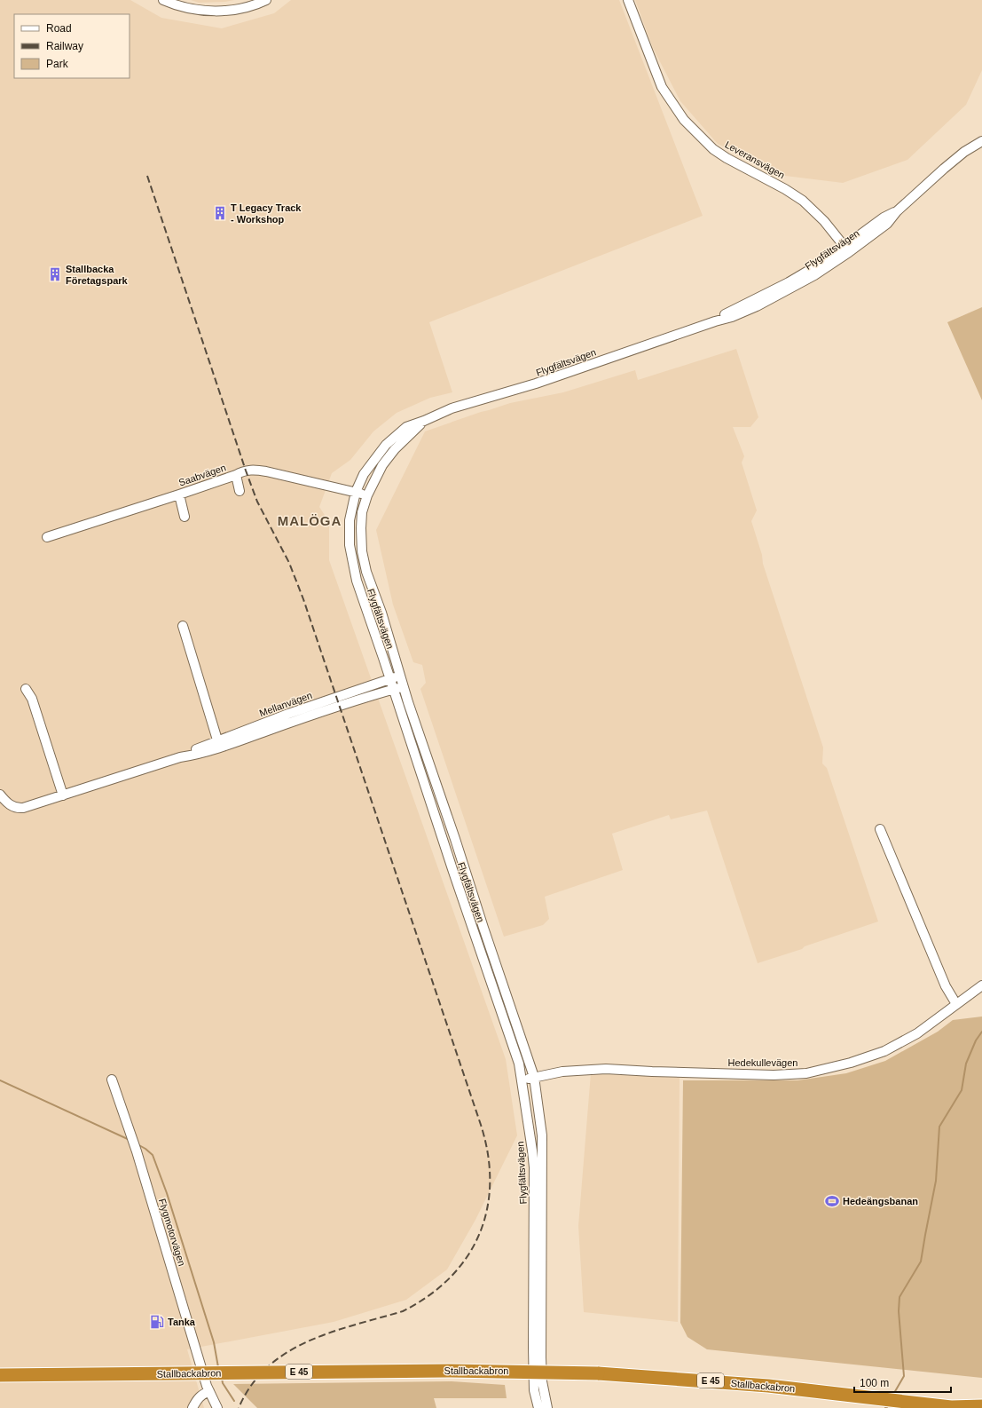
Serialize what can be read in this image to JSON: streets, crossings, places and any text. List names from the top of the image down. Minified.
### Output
{"streets":{"highway":["Stallbackabron","E 45"],"street":["Leveransvägen","Flygfältsvägen","Saabvägen","Mellanvägen","Hedekullevägen","Flygmotorvägen"]},"crossings":[["Leveransvägen","Flygfältsvägen"],["Flygfältsvägen","Saabvägen"],["Flygfältsvägen","Mellanvägen"],["Flygfältsvägen","Hedekullevägen"],["Stallbackabron","E 45"]],"districts":["MALÖGA"],"places":{"building":["T Legacy Track - Workshop","Stallbacka Företagspark"],"sports":["Hedeängsbanan"],"fuel station":["Tanka"]},"legend":["Road","Railway","Park"],"scale_bar":"100 m"}
